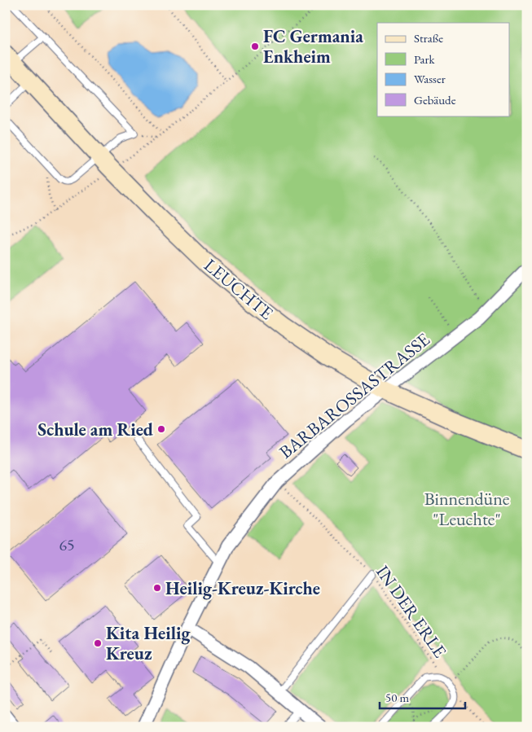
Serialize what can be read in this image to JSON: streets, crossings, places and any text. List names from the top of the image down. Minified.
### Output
{"streets":{"street":["LEUCHTE","BARBAROSSASTRASSE"],"path":["IN DER ERLE"]},"crossings":[["LEUCHTE","BARBAROSSASTRASSE"],["BARBAROSSASTRASSE","IN DER ERLE"]],"parks":["Binnendüne \"Leuchte\""],"places":["FC Germania Enkheim","Schule am Ried","Heilig-Kreuz-Kirche","Kita Heilig Kreuz"],"house_numbers":["65"],"legend":["Straße","Park","Wasser","Gebäude"],"scale_bar":"50 m"}
